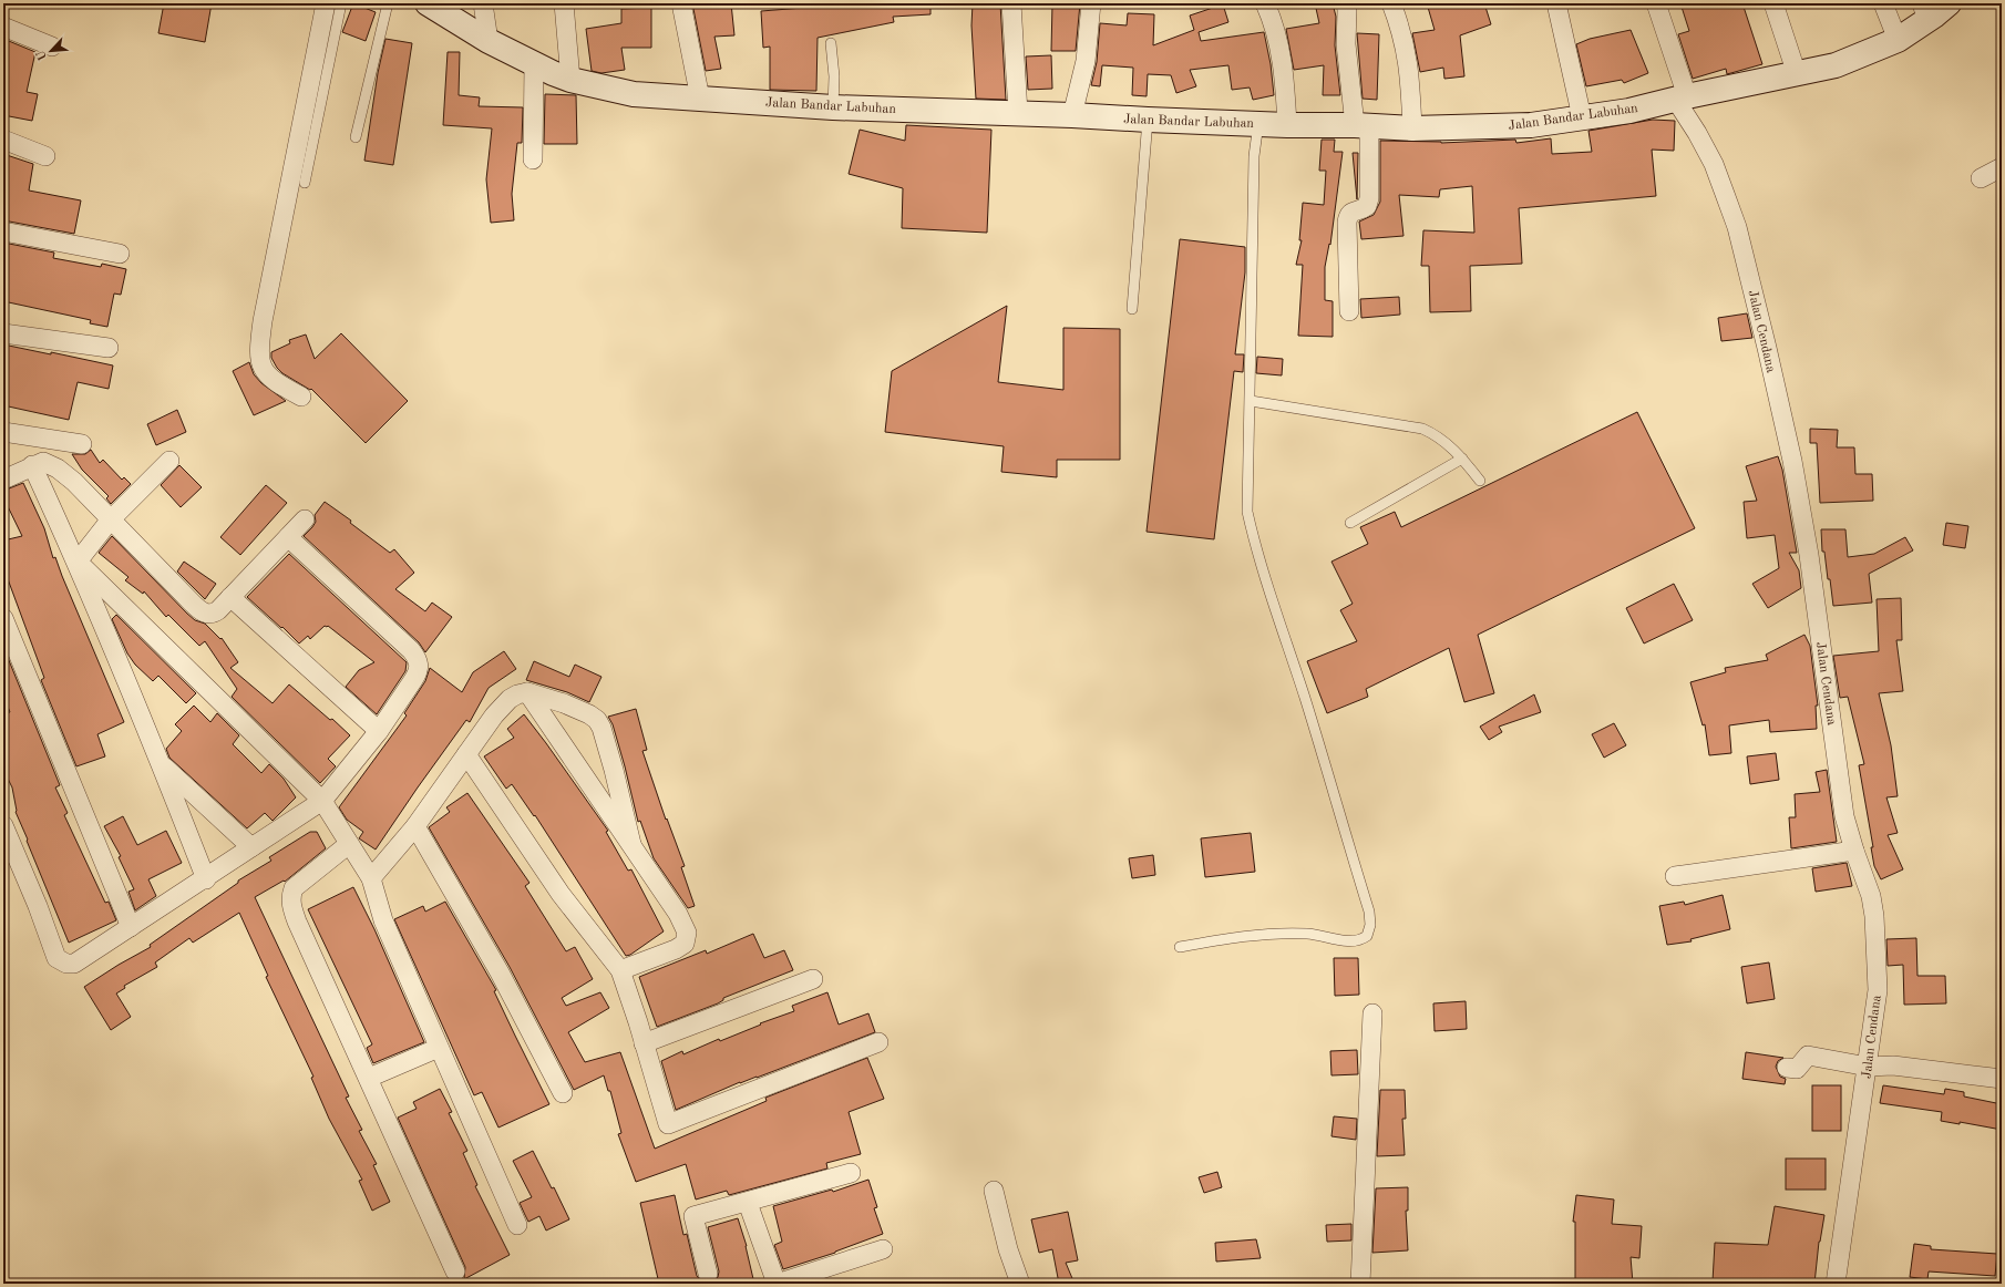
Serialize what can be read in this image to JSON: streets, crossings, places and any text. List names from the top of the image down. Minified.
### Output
{"streets":{"main road":["Jalan Bandar Labuhan"],"street":["Jalan Cendana"]},"crossings":[["Jalan Bandar Labuhan","Jalan Cendana"]],"north":"bottom left"}
